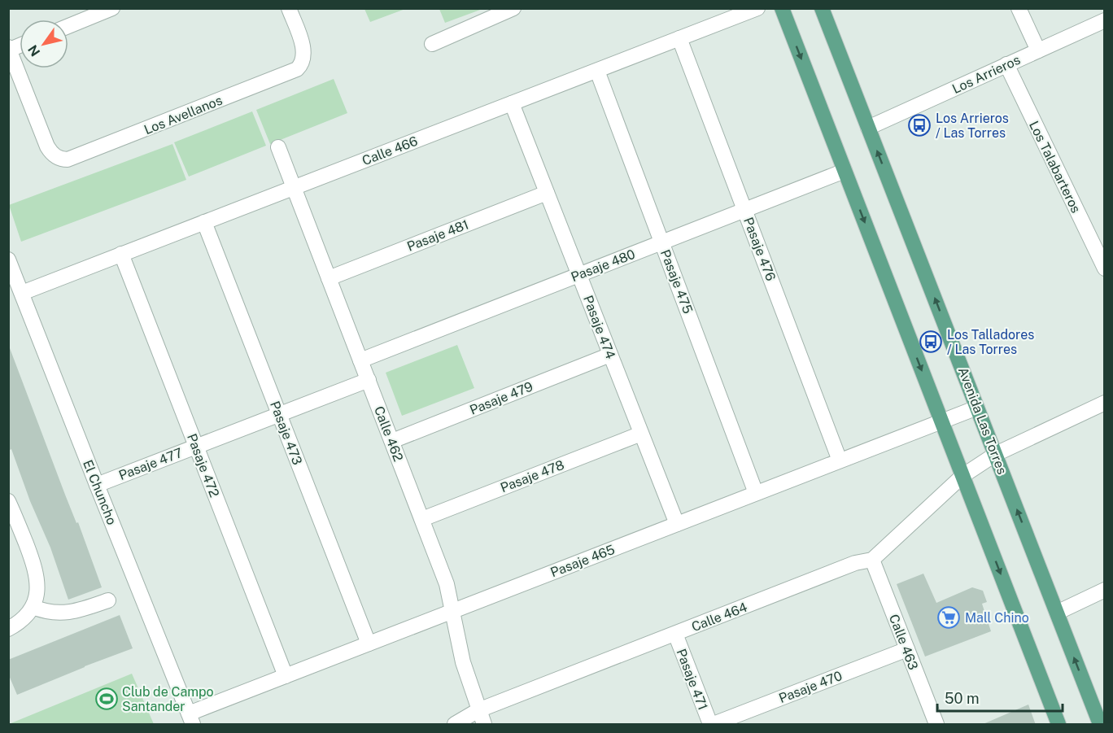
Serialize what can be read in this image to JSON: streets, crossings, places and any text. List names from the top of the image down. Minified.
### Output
{"streets":{"main road":["Avenida Las Torres"],"street":["Los Arrieros","Los Avellanos","Calle 466","Los Talabarteros","Pasaje 481","Pasaje 476","Pasaje 480","Pasaje 475","Pasaje 474","Pasaje 479","Pasaje 473","Calle 462","Pasaje 477","Pasaje 472","Pasaje 478","El Chuncho","Pasaje 465","Calle 464","Calle 463","Pasaje 471","Pasaje 470"]},"crossings":[["Los Arrieros","Los Talabarteros"],["Los Arrieros","Avenida Las Torres"],["Calle 466","Pasaje 476"],["Calle 466","Pasaje 475"],["Calle 466","Pasaje 474"],["Calle 466","Pasaje 473"],["Calle 466","Calle 462"],["Calle 466","Pasaje 472"],["Calle 466","El Chuncho"],["Pasaje 481","Pasaje 474"],["Pasaje 481","Calle 462"],["Pasaje 476","Pasaje 480"],["Pasaje 476","Pasaje 465"],["Pasaje 480","Pasaje 475"],["Pasaje 480","Pasaje 474"],["Pasaje 480","Calle 462"],["Pasaje 475","Pasaje 465"],["Pasaje 474","Pasaje 479"],["Pasaje 474","Pasaje 478"],["Pasaje 474","Pasaje 465"],["Pasaje 479","Calle 462"],["Avenida Las Torres","Pasaje 465"],["Avenida Las Torres","Calle 464"],["Pasaje 473","Pasaje 477"],["Pasaje 473","Pasaje 465"],["Calle 462","Pasaje 477"],["Calle 462","Pasaje 478"],["Calle 462","Pasaje 465"],["Calle 462","Calle 464"],["Pasaje 477","Pasaje 472"],["Pasaje 477","El Chuncho"],["Pasaje 472","Pasaje 465"],["El Chuncho","Pasaje 465"],["Calle 464","Calle 463"],["Calle 464","Pasaje 471"],["Calle 463","Pasaje 470"],["Pasaje 471","Pasaje 470"]],"places":{"bus stop":["Los Arrieros / Las Torres","Los Talladores / Las Torres"],"supermarket":["Mall Chino"],"sports":["Club de Campo Santander"]},"scale_bar":"50 m","north":"bottom left"}
